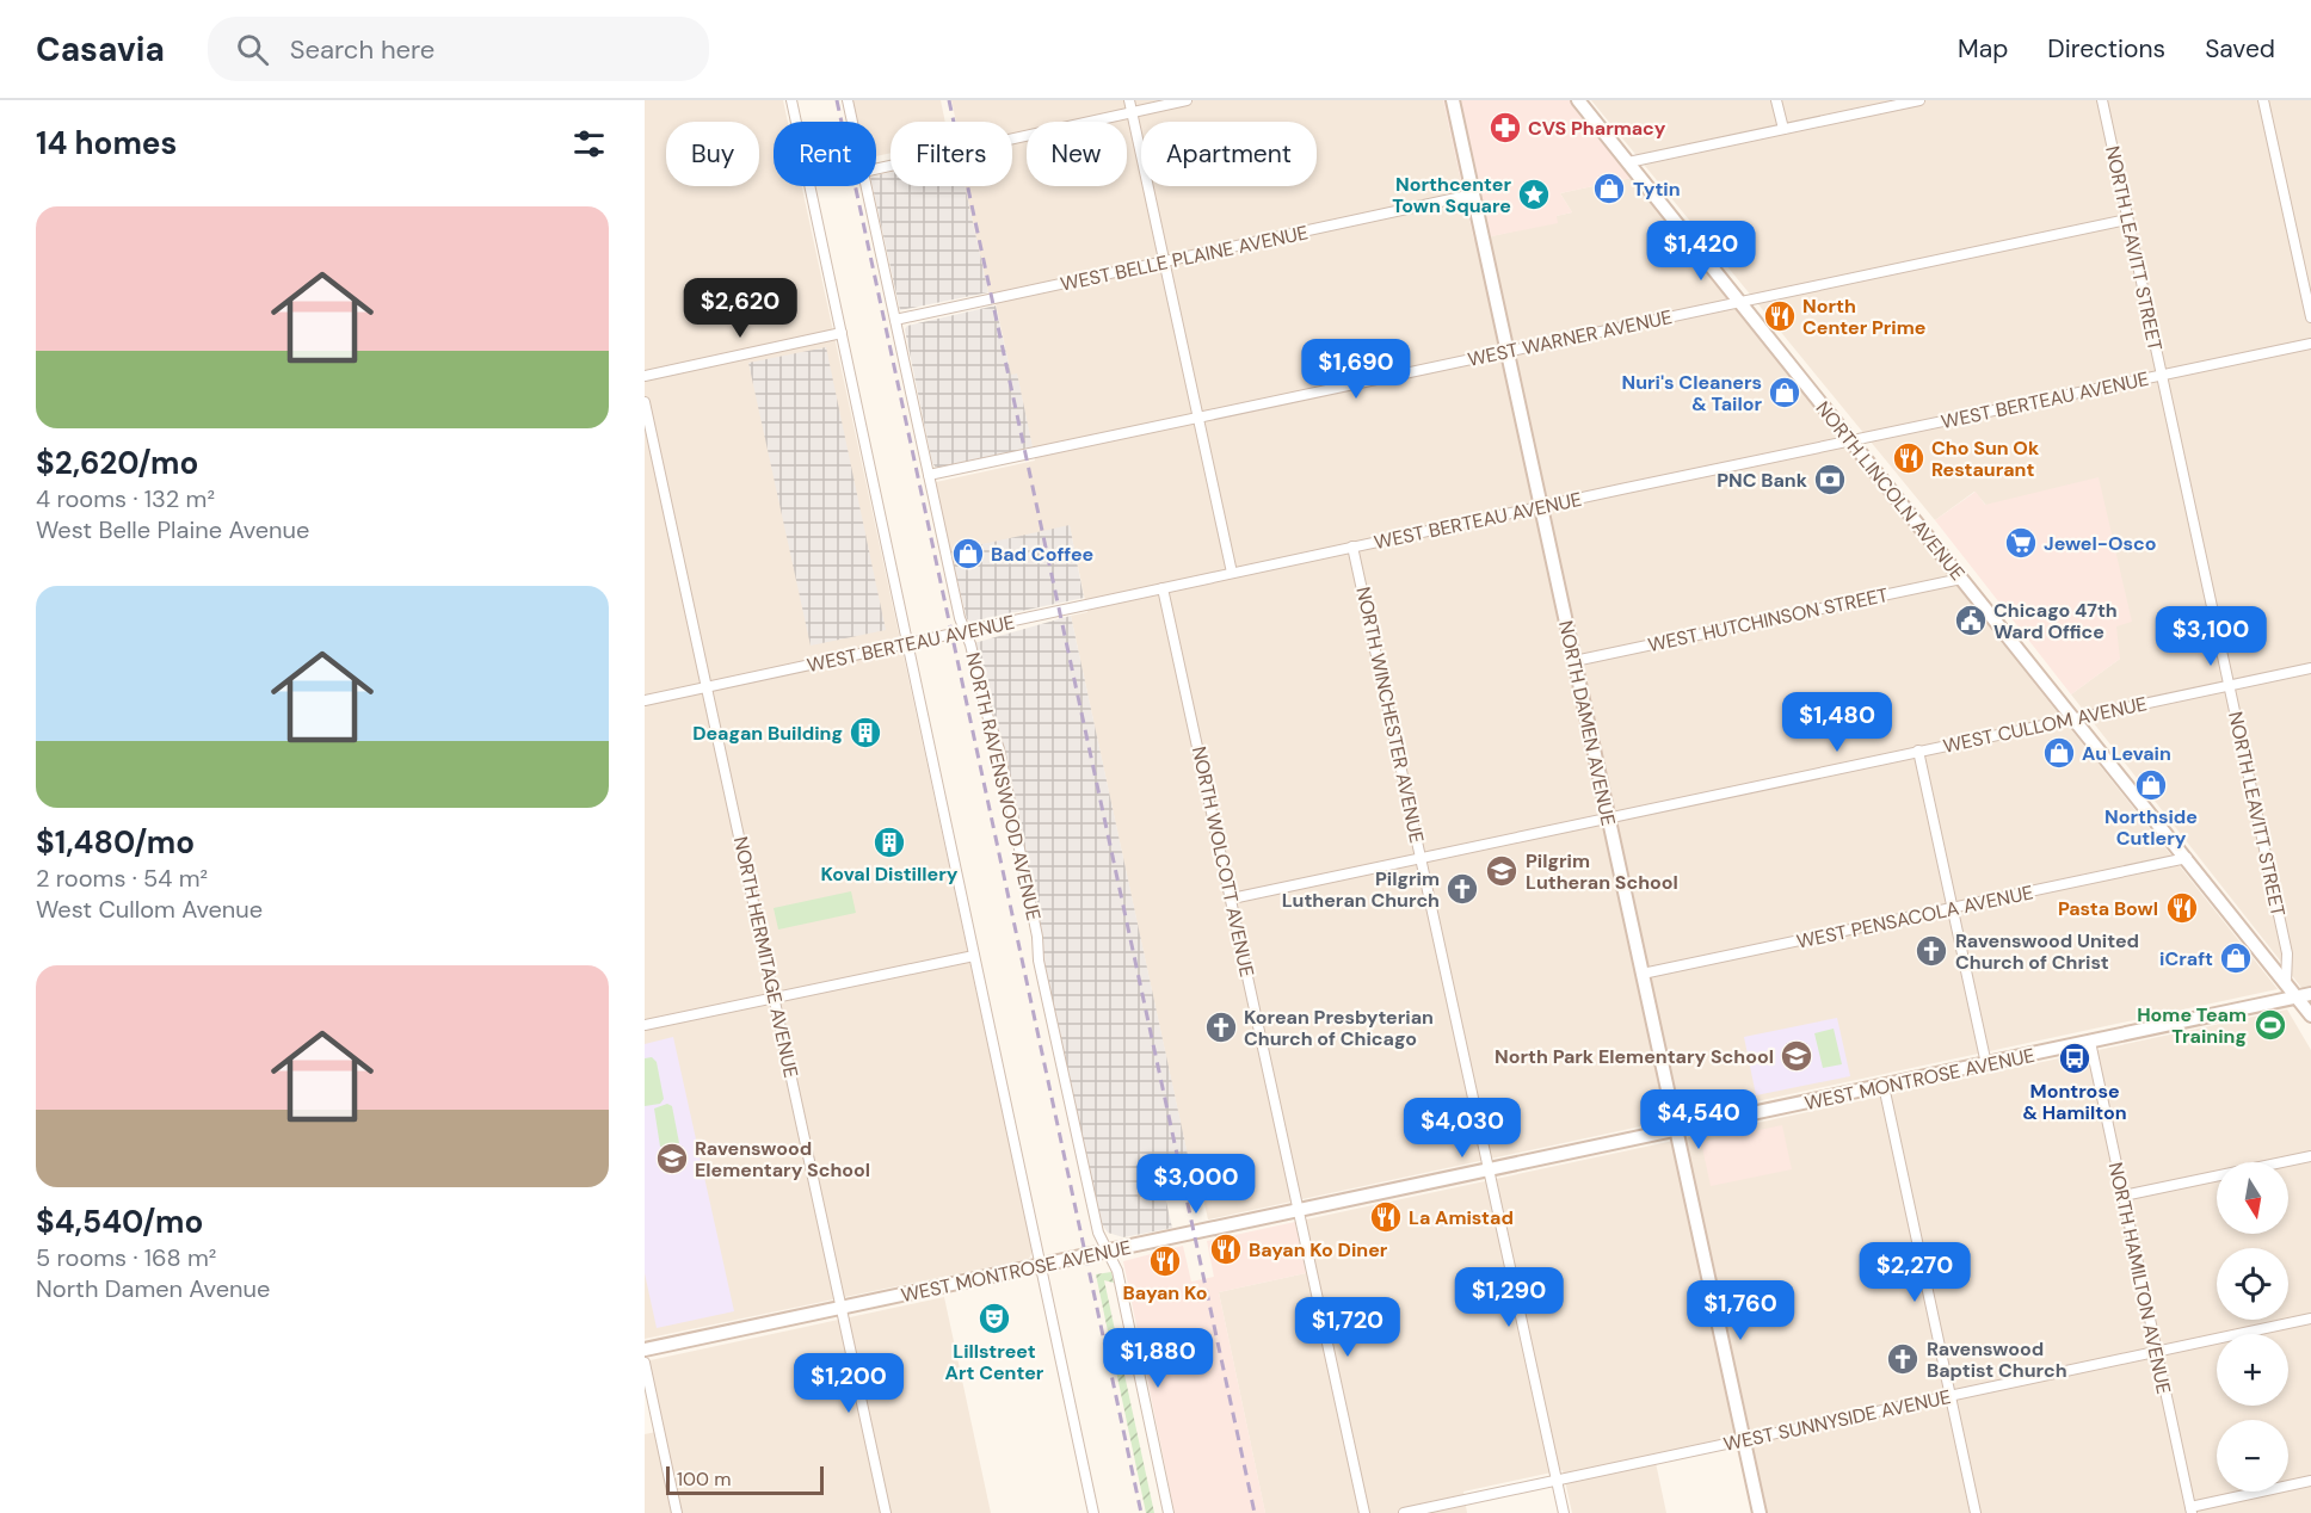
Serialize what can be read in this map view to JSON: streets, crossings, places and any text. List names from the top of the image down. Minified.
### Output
{"streets":{"main road":["NORTH LINCOLN AVENUE","NORTH DAMEN AVENUE","WEST MONTROSE AVENUE"],"street":["NORTH LEAVITT STREET","WEST BELLE PLAINE AVENUE","WEST WARNER AVENUE","WEST BERTEAU AVENUE","WEST HUTCHINSON STREET","NORTH WINCHESTER AVENUE","WEST CULLOM AVENUE","NORTH RAVENSWOOD AVENUE","NORTH WOLCOTT AVENUE","WEST PENSACOLA AVENUE","NORTH HERMITAGE AVENUE","NORTH HAMILTON AVENUE","WEST SUNNYSIDE AVENUE"]},"crossings":[["NORTH LEAVITT STREET","WEST WARNER AVENUE"],["NORTH LEAVITT STREET","WEST BERTEAU AVENUE"],["NORTH LEAVITT STREET","NORTH LINCOLN AVENUE"],["NORTH LEAVITT STREET","WEST CULLOM AVENUE"],["WEST BELLE PLAINE AVENUE","NORTH DAMEN AVENUE"],["WEST BELLE PLAINE AVENUE","NORTH RAVENSWOOD AVENUE"],["WEST WARNER AVENUE","NORTH LINCOLN AVENUE"],["WEST WARNER AVENUE","NORTH DAMEN AVENUE"],["WEST WARNER AVENUE","NORTH RAVENSWOOD AVENUE"],["WEST BERTEAU AVENUE","NORTH LINCOLN AVENUE"],["WEST BERTEAU AVENUE","NORTH WINCHESTER AVENUE"],["WEST BERTEAU AVENUE","NORTH DAMEN AVENUE"],["WEST BERTEAU AVENUE","NORTH RAVENSWOOD AVENUE"],["WEST BERTEAU AVENUE","NORTH WOLCOTT AVENUE"],["WEST BERTEAU AVENUE","NORTH HERMITAGE AVENUE"],["NORTH LINCOLN AVENUE","WEST HUTCHINSON STREET"],["NORTH LINCOLN AVENUE","WEST CULLOM AVENUE"],["NORTH LINCOLN AVENUE","WEST PENSACOLA AVENUE"],["NORTH LINCOLN AVENUE","WEST MONTROSE AVENUE"],["WEST HUTCHINSON STREET","NORTH DAMEN AVENUE"],["NORTH WINCHESTER AVENUE","WEST CULLOM AVENUE"],["NORTH WINCHESTER AVENUE","WEST MONTROSE AVENUE"],["NORTH WINCHESTER AVENUE","WEST SUNNYSIDE AVENUE"],["NORTH DAMEN AVENUE","WEST CULLOM AVENUE"],["NORTH DAMEN AVENUE","WEST PENSACOLA AVENUE"],["NORTH DAMEN AVENUE","WEST MONTROSE AVENUE"],["NORTH DAMEN AVENUE","WEST SUNNYSIDE AVENUE"],["WEST CULLOM AVENUE","NORTH WOLCOTT AVENUE"],["NORTH RAVENSWOOD AVENUE","WEST MONTROSE AVENUE"],["NORTH WOLCOTT AVENUE","WEST MONTROSE AVENUE"],["NORTH HERMITAGE AVENUE","WEST MONTROSE AVENUE"],["WEST MONTROSE AVENUE","NORTH HAMILTON AVENUE"],["NORTH HAMILTON AVENUE","WEST SUNNYSIDE AVENUE"]],"places":{"pharmacy":["CVS Pharmacy"],"shop":["Tytin","Nuri's Cleaners & Tailor","Bad Coffee","Au Levain","Northside Cutlery","iCraft"],"place":["Northcenter Town Square"],"restaurant":["North Center Prime","Cho Sun Ok Restaurant","Pasta Bowl","La Amistad","Bayan Ko Diner","Bayan Ko"],"bank":["PNC Bank"],"supermarket":["Jewel-Osco"],"public building":["Chicago 47th Ward Office"],"building":["Deagan Building","Koval Distillery"],"school or university":["Pilgrim Lutheran School","North Park Elementary School","Ravenswood Elementary School"],"church":["Pilgrim Lutheran Church","Ravenswood United Church of Christ","Korean Presbyterian Church of Chicago","Ravenswood Baptist Church"],"sports":["Home Team Training"],"bus stop":["Montrose & Hamilton"],"theatre":["Lillstreet Art Center"]},"scale_bar":"100 m","north":"bottom","page":{"header":"Casavia","search":"Search here","nav":["Map","Directions","Saved"],"heading":"14 homes","chip":["Buy","Rent","Filters","New","Apartment"],"list":[{"name":"$2,620/mo","note":"4 rooms · 132 m² · West Belle Plaine Avenue"},{"name":"$1,480/mo","note":"2 rooms · 54 m² · West Cullom Avenue"},{"name":"$4,540/mo","note":"5 rooms · 168 m² · North Damen Avenue"}],"price":["$1,420","$2,620","$1,690","$3,100","$1,480","$4,540","$4,030","$3,000","$2,270","$1,290","$1,760","$1,720","$1,880","$1,200"],"map_buttons":["+","−"],"scale":"100 m"}}
